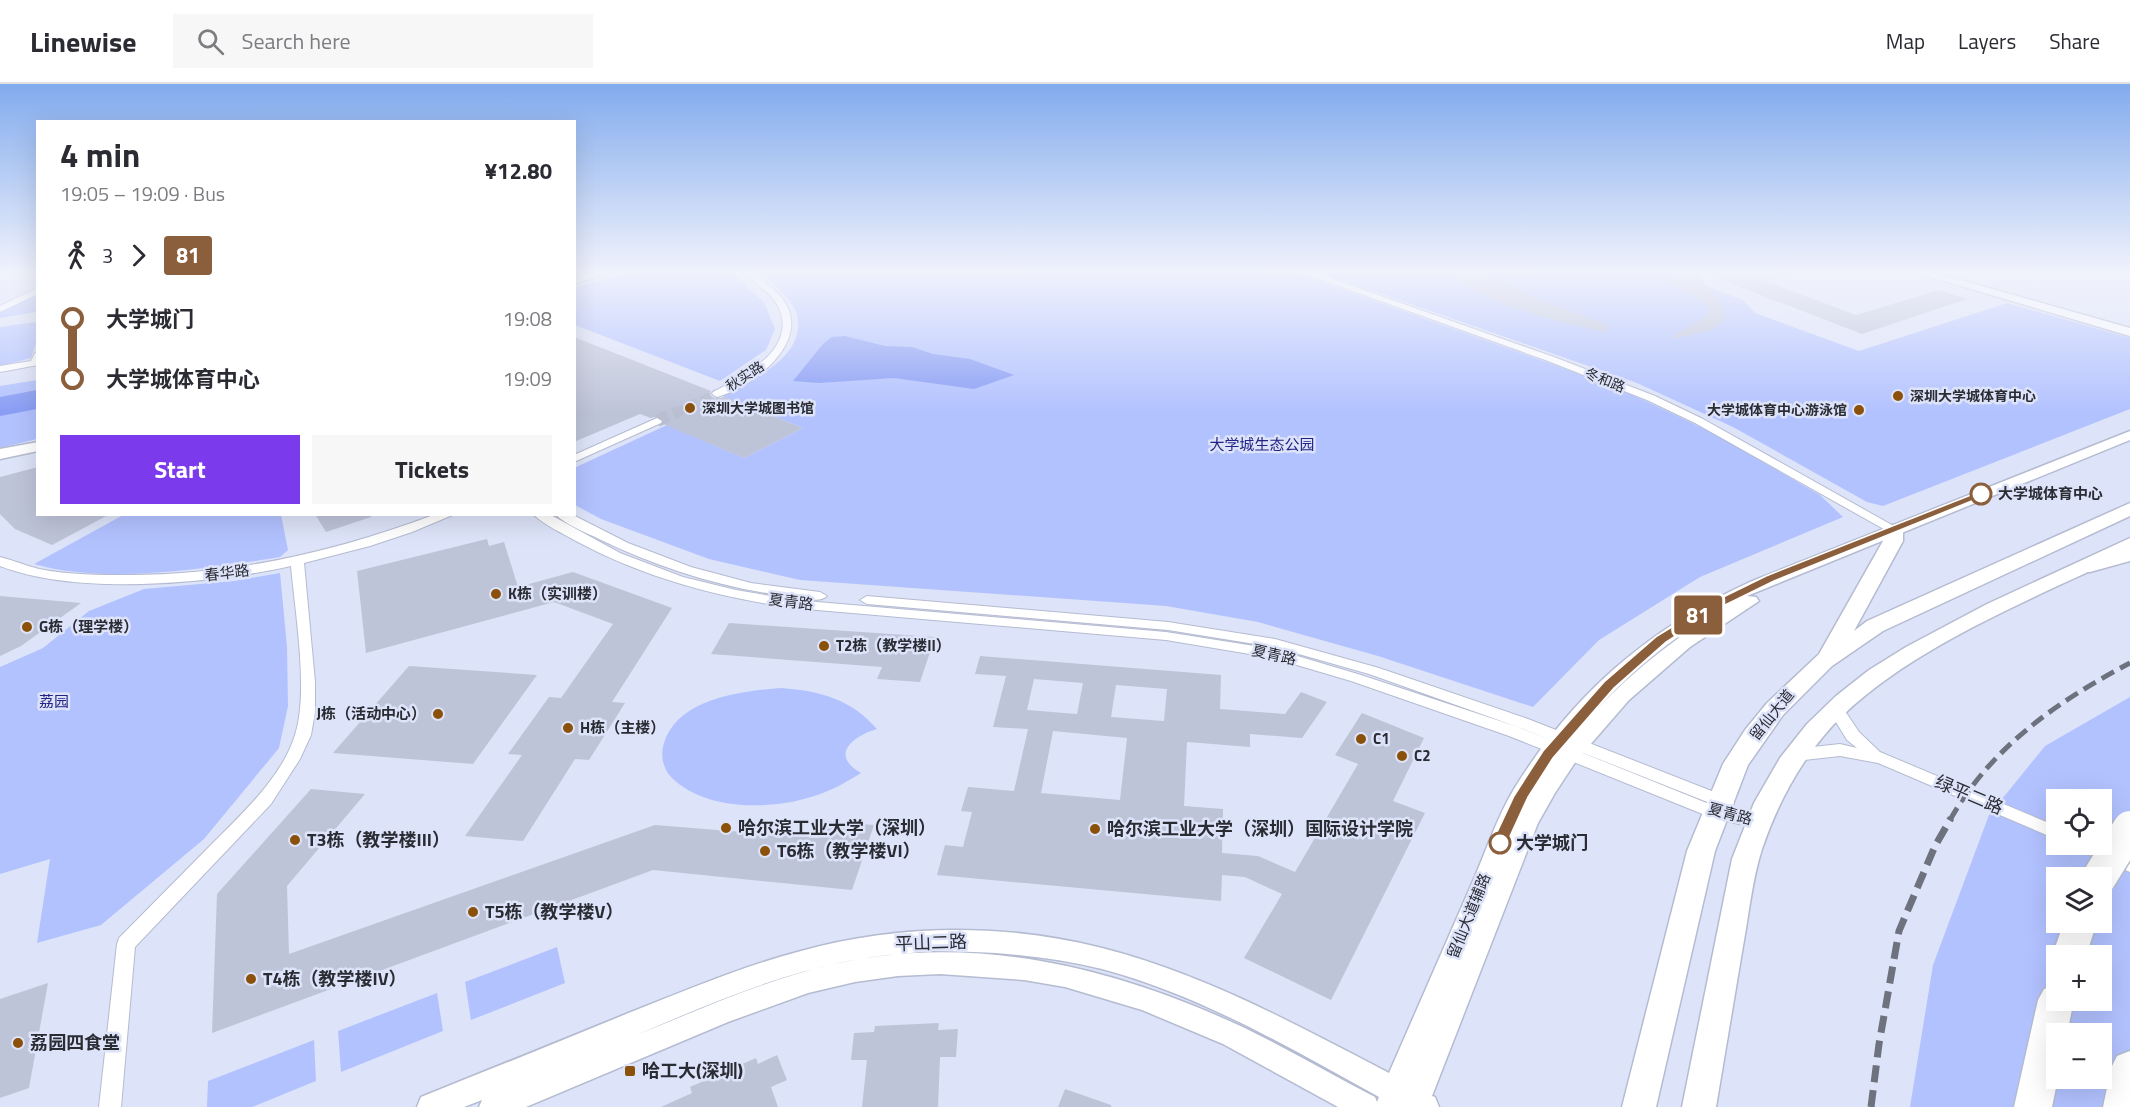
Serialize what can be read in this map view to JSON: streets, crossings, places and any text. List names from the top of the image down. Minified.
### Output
{"streets":{"main road":["留仙大道","留仙大道辅路","平山二路"],"street":["秋实路","冬和路","春华路","夏青路","绿平二路"]},"crossings":[["冬和路","留仙大道辅路"],["夏青路","留仙大道"],["夏青路","留仙大道辅路"],["留仙大道辅路","平山二路"]],"parks":["大学城生态公园","荔园"],"places":{"other":["深圳大学城体育中心","深圳大学城图书馆","大学城体育中心游泳馆","大学城体育中心","K栋（实训楼）","G栋（理学楼）","T2栋（教学楼II）","J栋（活动中心）","H栋（主楼）","C1","C2","哈尔滨工业大学（深圳）","哈尔滨工业大学（深圳）国际设计学院","T3栋（教学楼III）","大学城门","T6栋（教学楼VI）","T5栋（教学楼V）","T4栋（教学楼IV）","荔园四食堂"],"transit":["哈工大(深圳)"]},"lines":["bus line 81"],"page":{"header":"Linewise","search":"Search here","nav":["Map","Layers","Share"],"on_map":"81","heading":["4 min","19:05 – 19:09 · Bus","¥12.80"],"legs":["3","81"],"list":[{"name":"大学城门","value":"19:08"},{"name":"大学城体育中心","value":"19:09"}],"buttons":["Start","Tickets"],"map_buttons":["+","−"]}}
